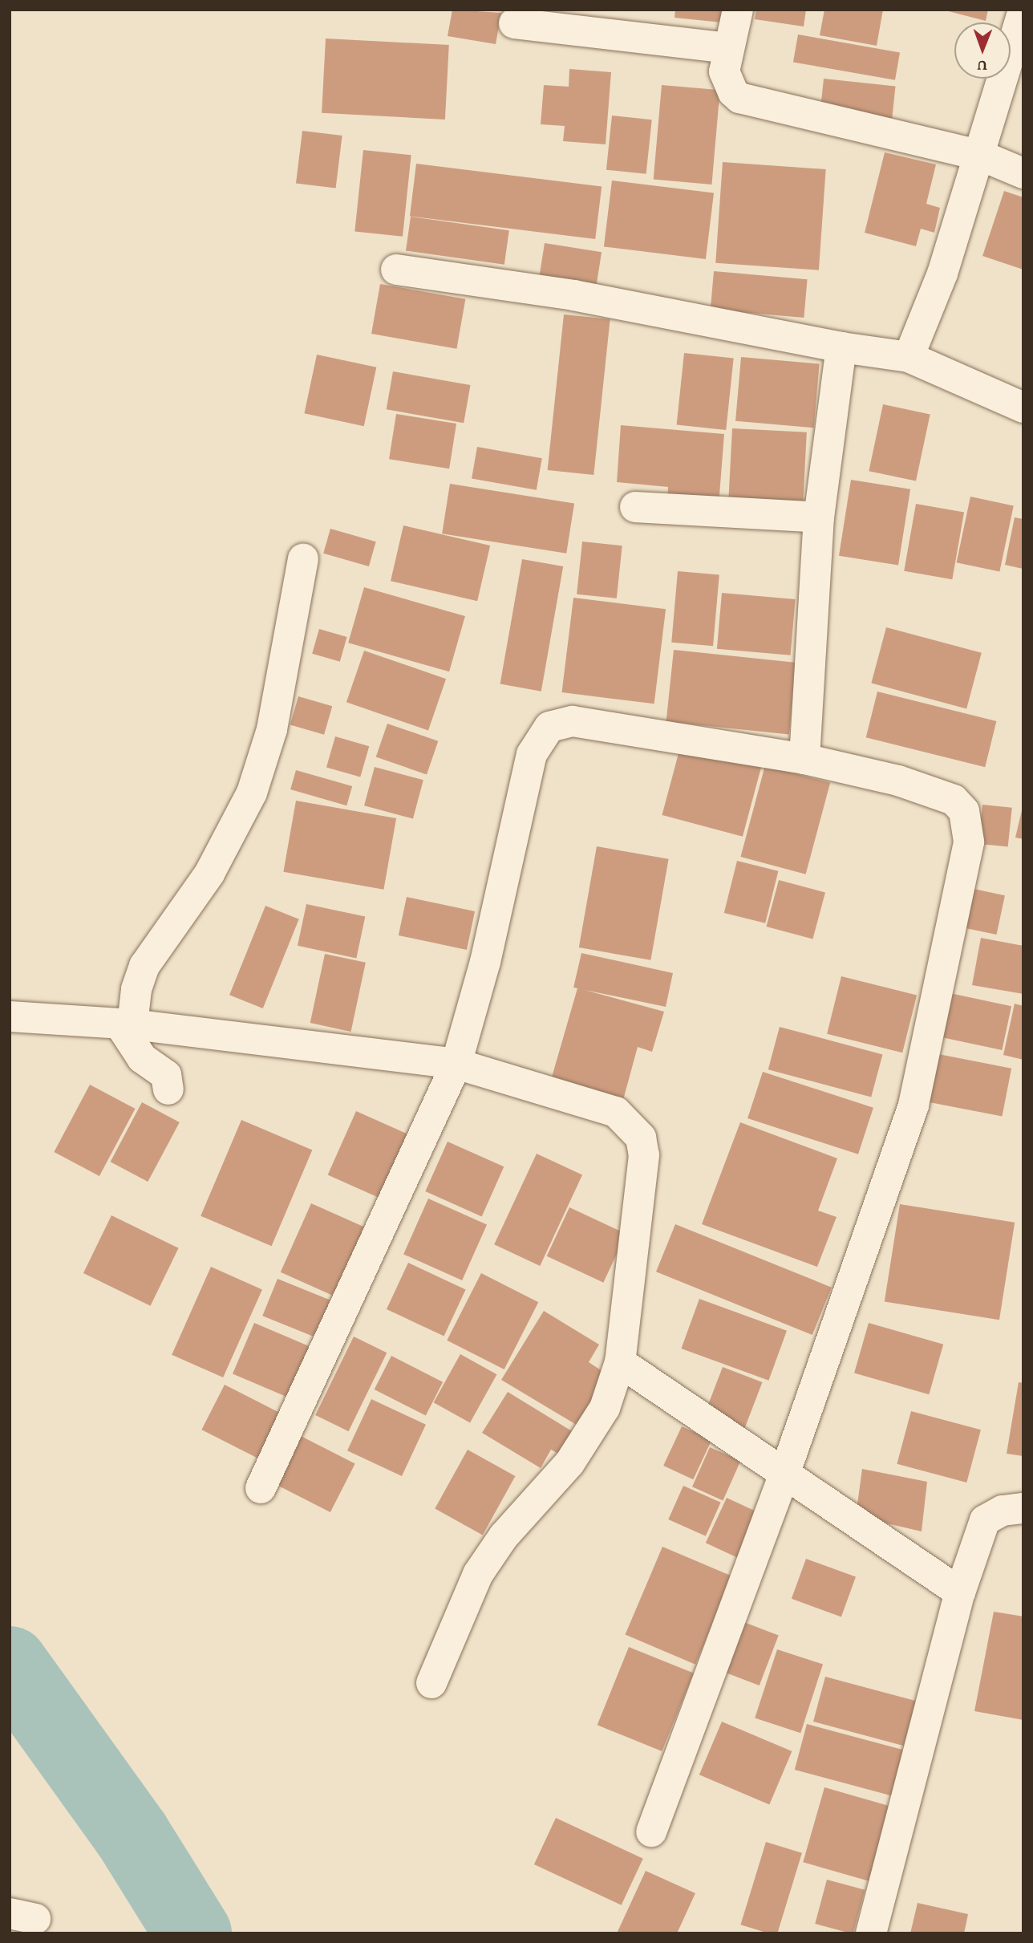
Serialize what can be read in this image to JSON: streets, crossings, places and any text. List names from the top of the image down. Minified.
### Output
{"north":"bottom"}
